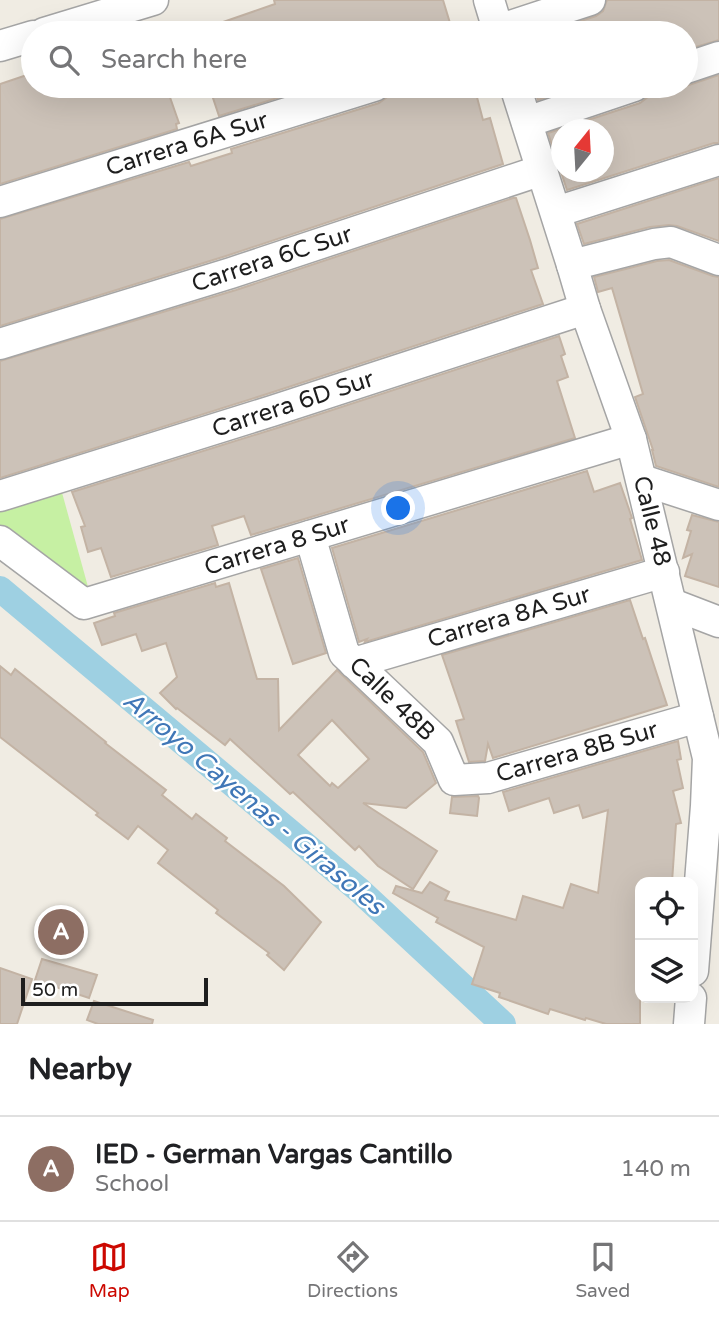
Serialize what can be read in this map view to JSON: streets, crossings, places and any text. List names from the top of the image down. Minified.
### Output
{"streets":{"street":["Carrera 6A Sur","Carrera 6C Sur","Carrera 6D Sur","Calle 48","Carrera 8 Sur","Carrera 8A Sur","Calle 48B","Carrera 8B Sur"]},"crossings":[["Carrera 6C Sur","Calle 48"],["Carrera 6D Sur","Calle 48"],["Calle 48","Carrera 8 Sur"],["Calle 48","Carrera 8A Sur"],["Calle 48","Carrera 8B Sur"],["Carrera 8 Sur","Calle 48B"],["Carrera 8A Sur","Calle 48B"],["Calle 48B","Carrera 8B Sur"]],"water":["Arroyo Cayenas - Girasoles"],"scale_bar":"50 m","north":"top","page":{"search":"Search here","pins":"A","scale":"50 m","heading":"Nearby","list":[{"mark":"A","name":"IED - German Vargas Cantillo","note":"School","value":"140 m"}],"nav":["Map","Directions","Saved"]}}
